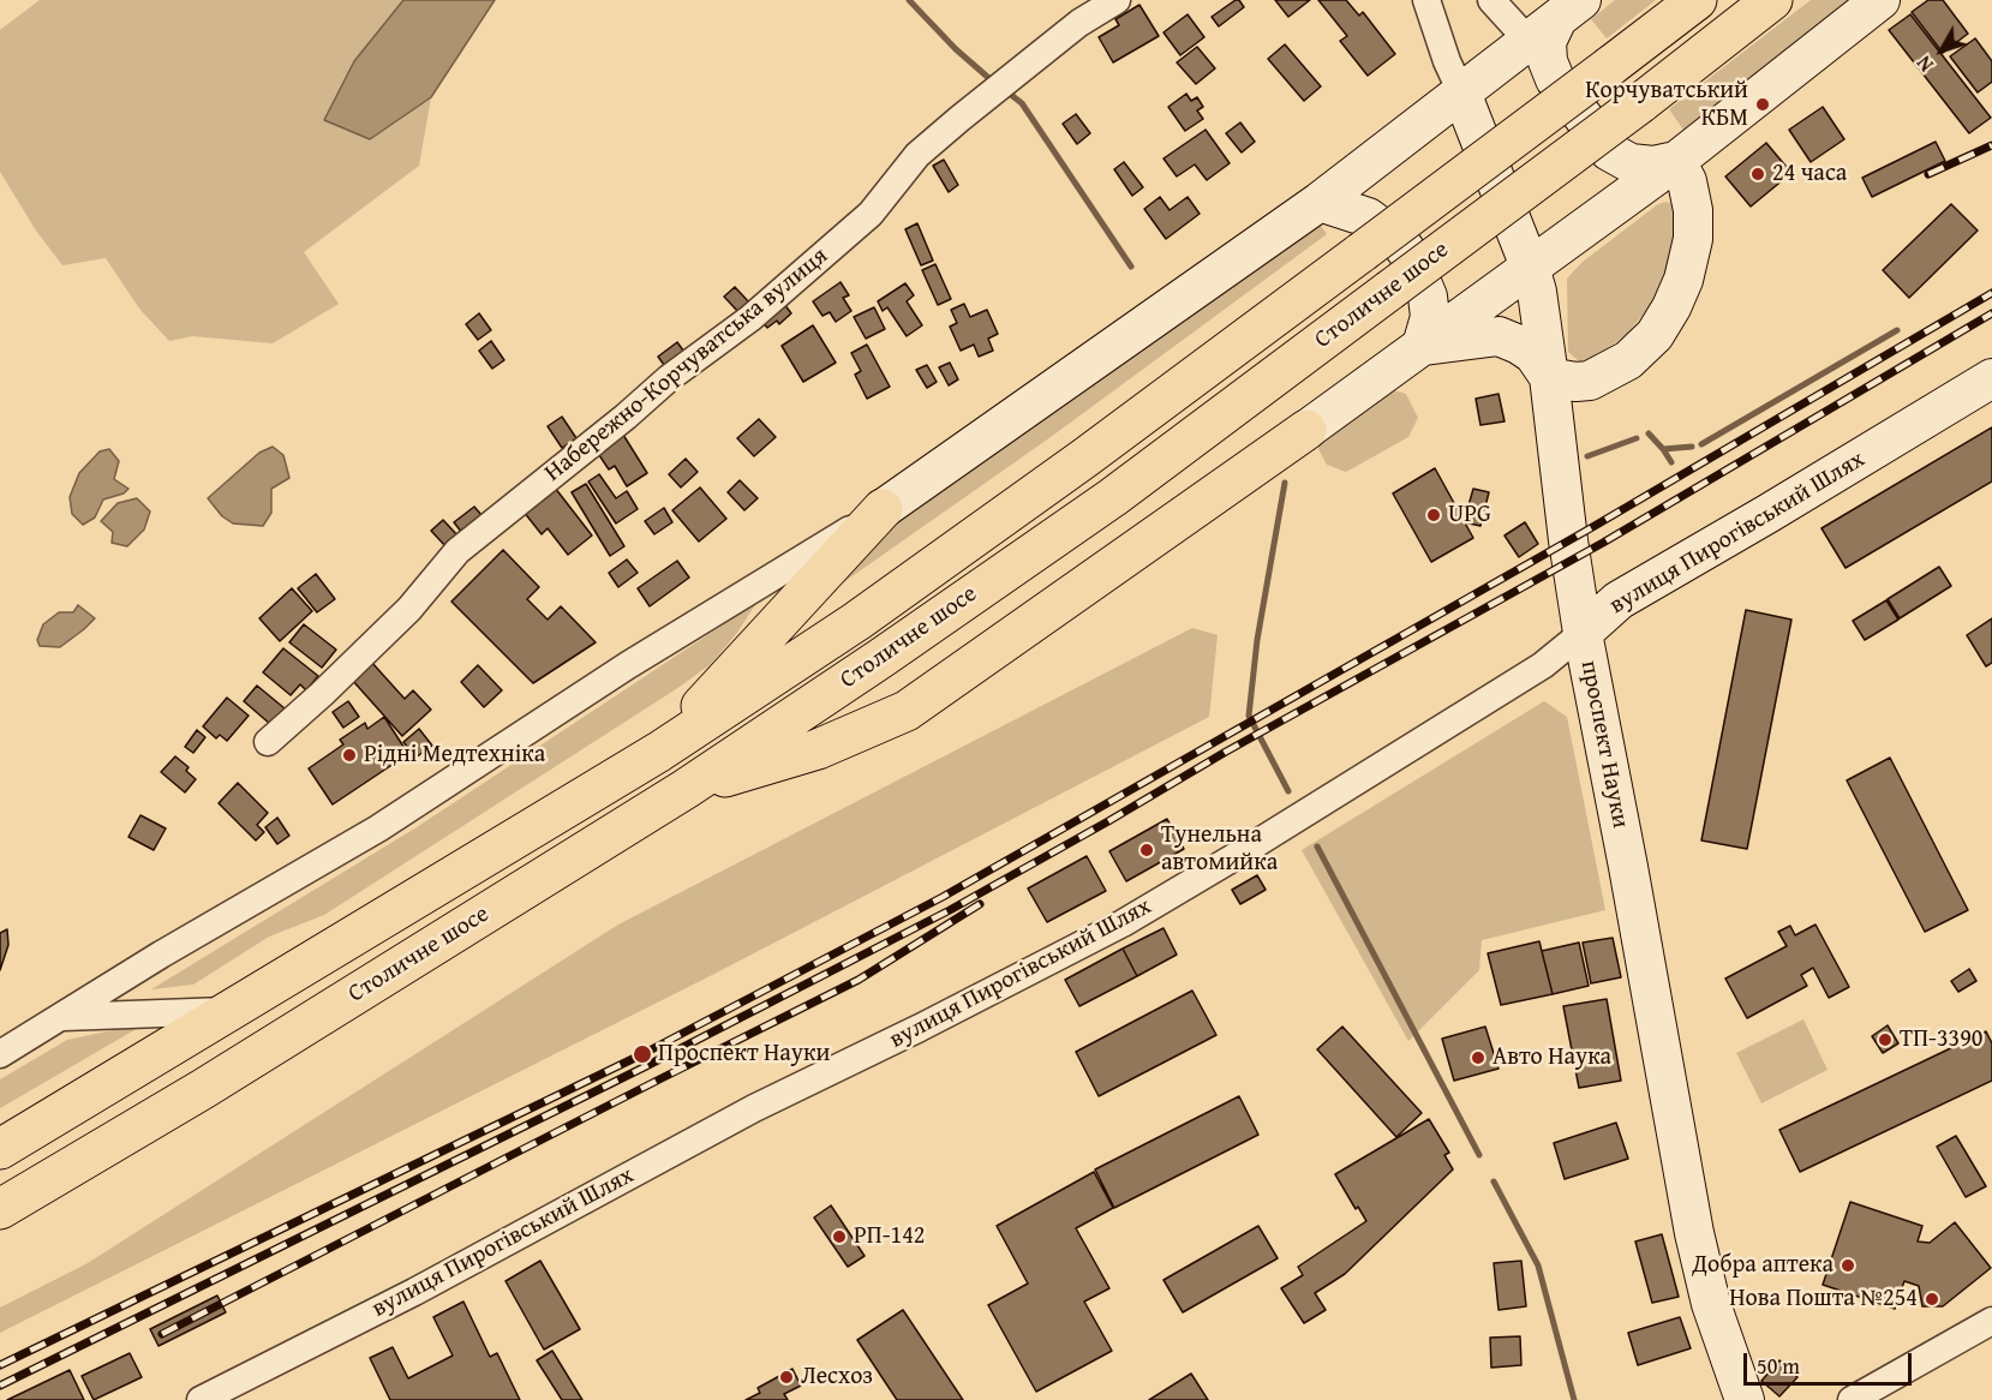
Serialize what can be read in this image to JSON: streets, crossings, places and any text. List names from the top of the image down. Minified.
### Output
{"streets":{"highway":["Столичне шосе"],"main road":["вулиця Пирогівський Шлях","проспект Науки"],"street":["Набережно-Корчуватська вулиця"]},"crossings":[["вулиця Пирогівський Шлях","проспект Науки"]],"places":["Корчуватський КБМ","24 часа","UPG","Рідні Медтехніка","Тунельна автомийка","ТП-3390","Проспект Науки","Авто Наука","РП-142","Добра аптека","Нова Пошта №254","Лесхоз"],"scale_bar":"50 m","north":"bottom left"}
